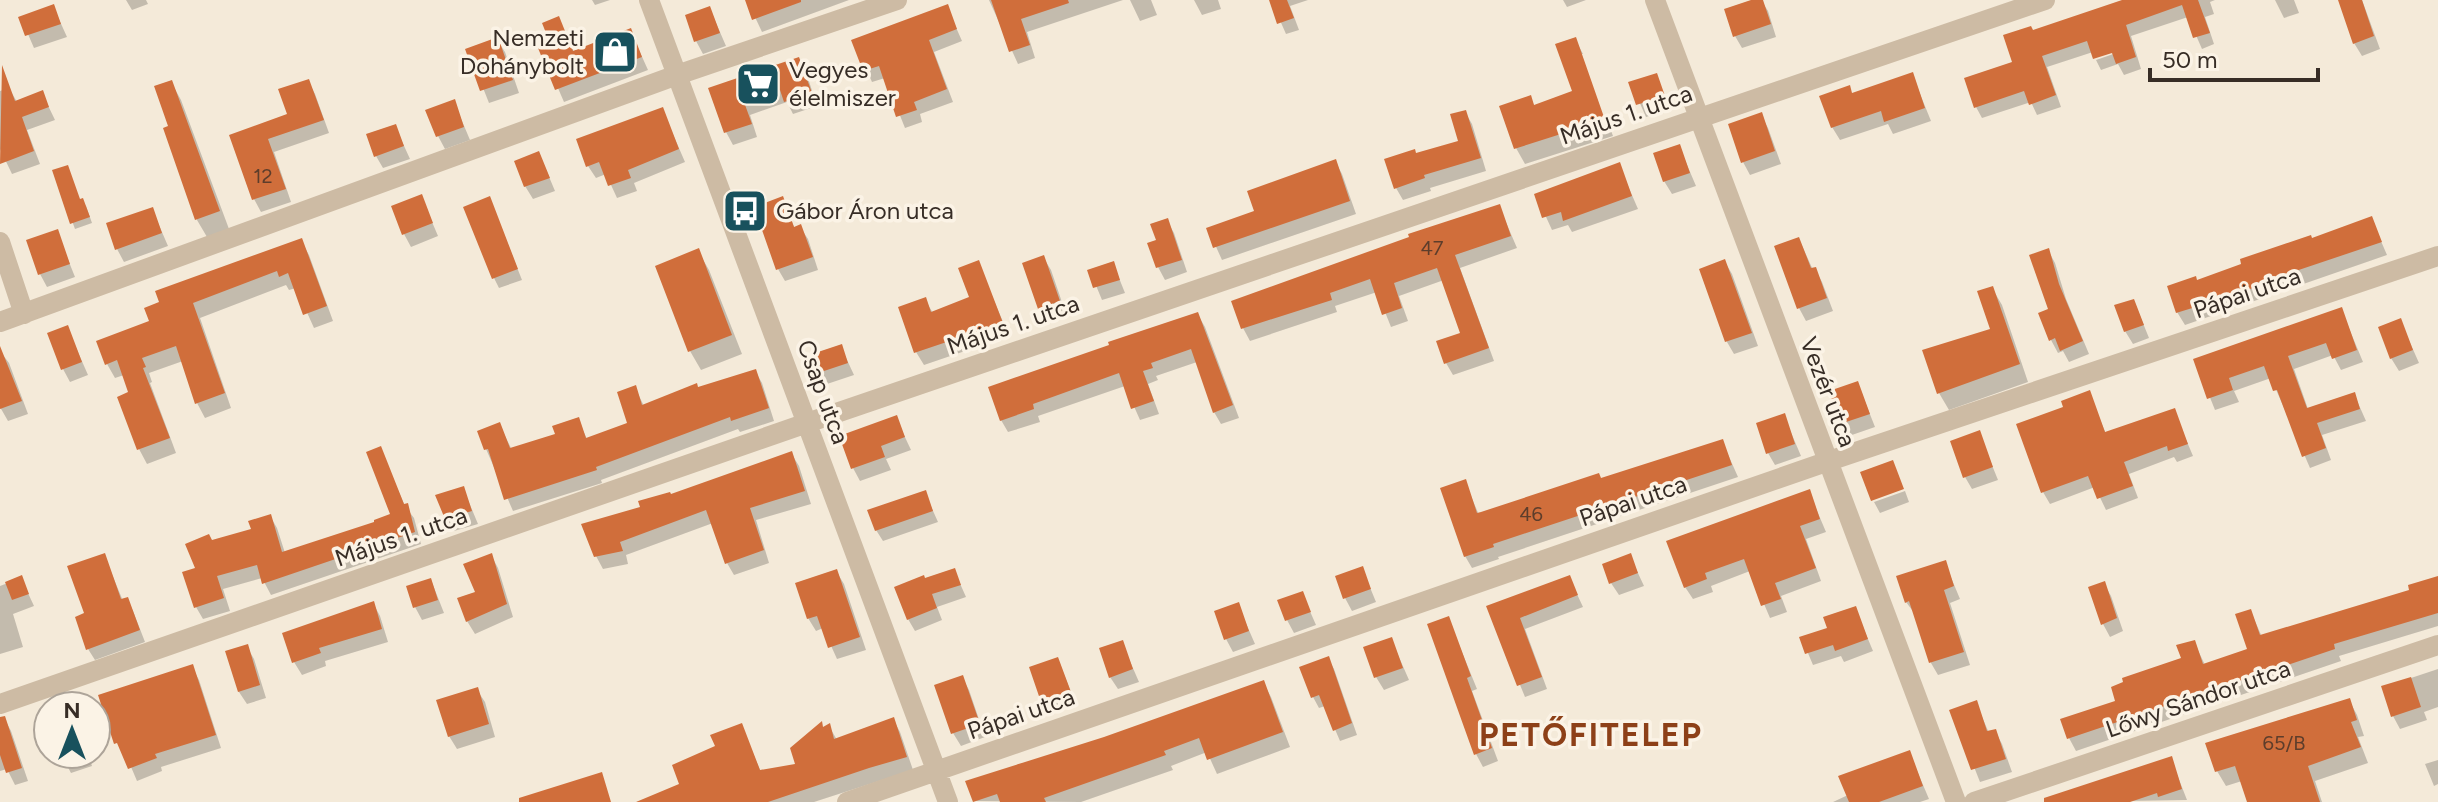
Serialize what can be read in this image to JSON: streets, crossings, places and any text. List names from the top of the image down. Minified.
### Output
{"streets":{"street":["Május 1. utca","Pápai utca","Csap utca","Vezér utca","Lőwy Sándor utca"]},"crossings":[["Május 1. utca","Csap utca"],["Május 1. utca","Vezér utca"],["Pápai utca","Csap utca"],["Pápai utca","Vezér utca"]],"districts":["PETŐFITELEP"],"places":{"shop":["Nemzeti Dohánybolt"],"supermarket":["Vegyes élelmiszer"],"bus stop":["Gábor Áron utca"]},"house_numbers":["12","47","46","65/B"],"scale_bar":"50 m","north":"top"}
